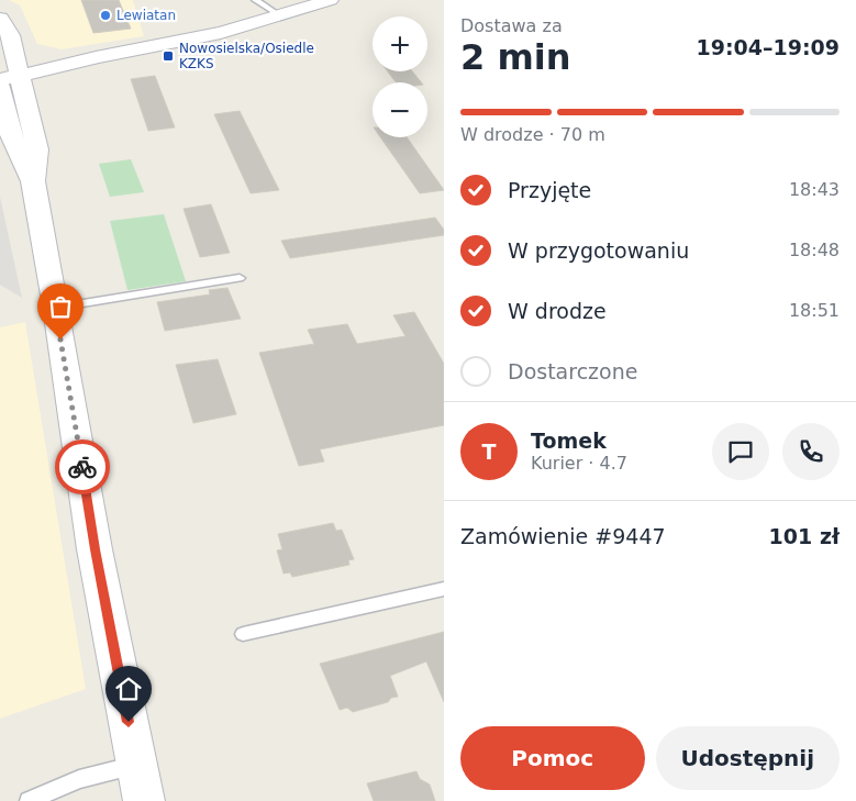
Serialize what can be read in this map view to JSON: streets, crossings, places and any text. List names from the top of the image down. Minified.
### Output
{"places":{"other":["Lewiatan"],"transit":["Nowosielska/Osiedle KZKS"]},"page":{"heading":["2 min","Dostawa za","19:04–19:09"],"panel":["Tomek","Kurier · 4.7","Zamówienie #9447","101 zł"],"map_buttons":["+","−"],"bar":"W drodze · 70 m","list":[["Przyjęte","18:43"],["W przygotowaniu","18:48"],["W drodze","18:51"],"Dostarczone"],"round":"T","buttons":["Pomoc","Udostępnij"]}}
